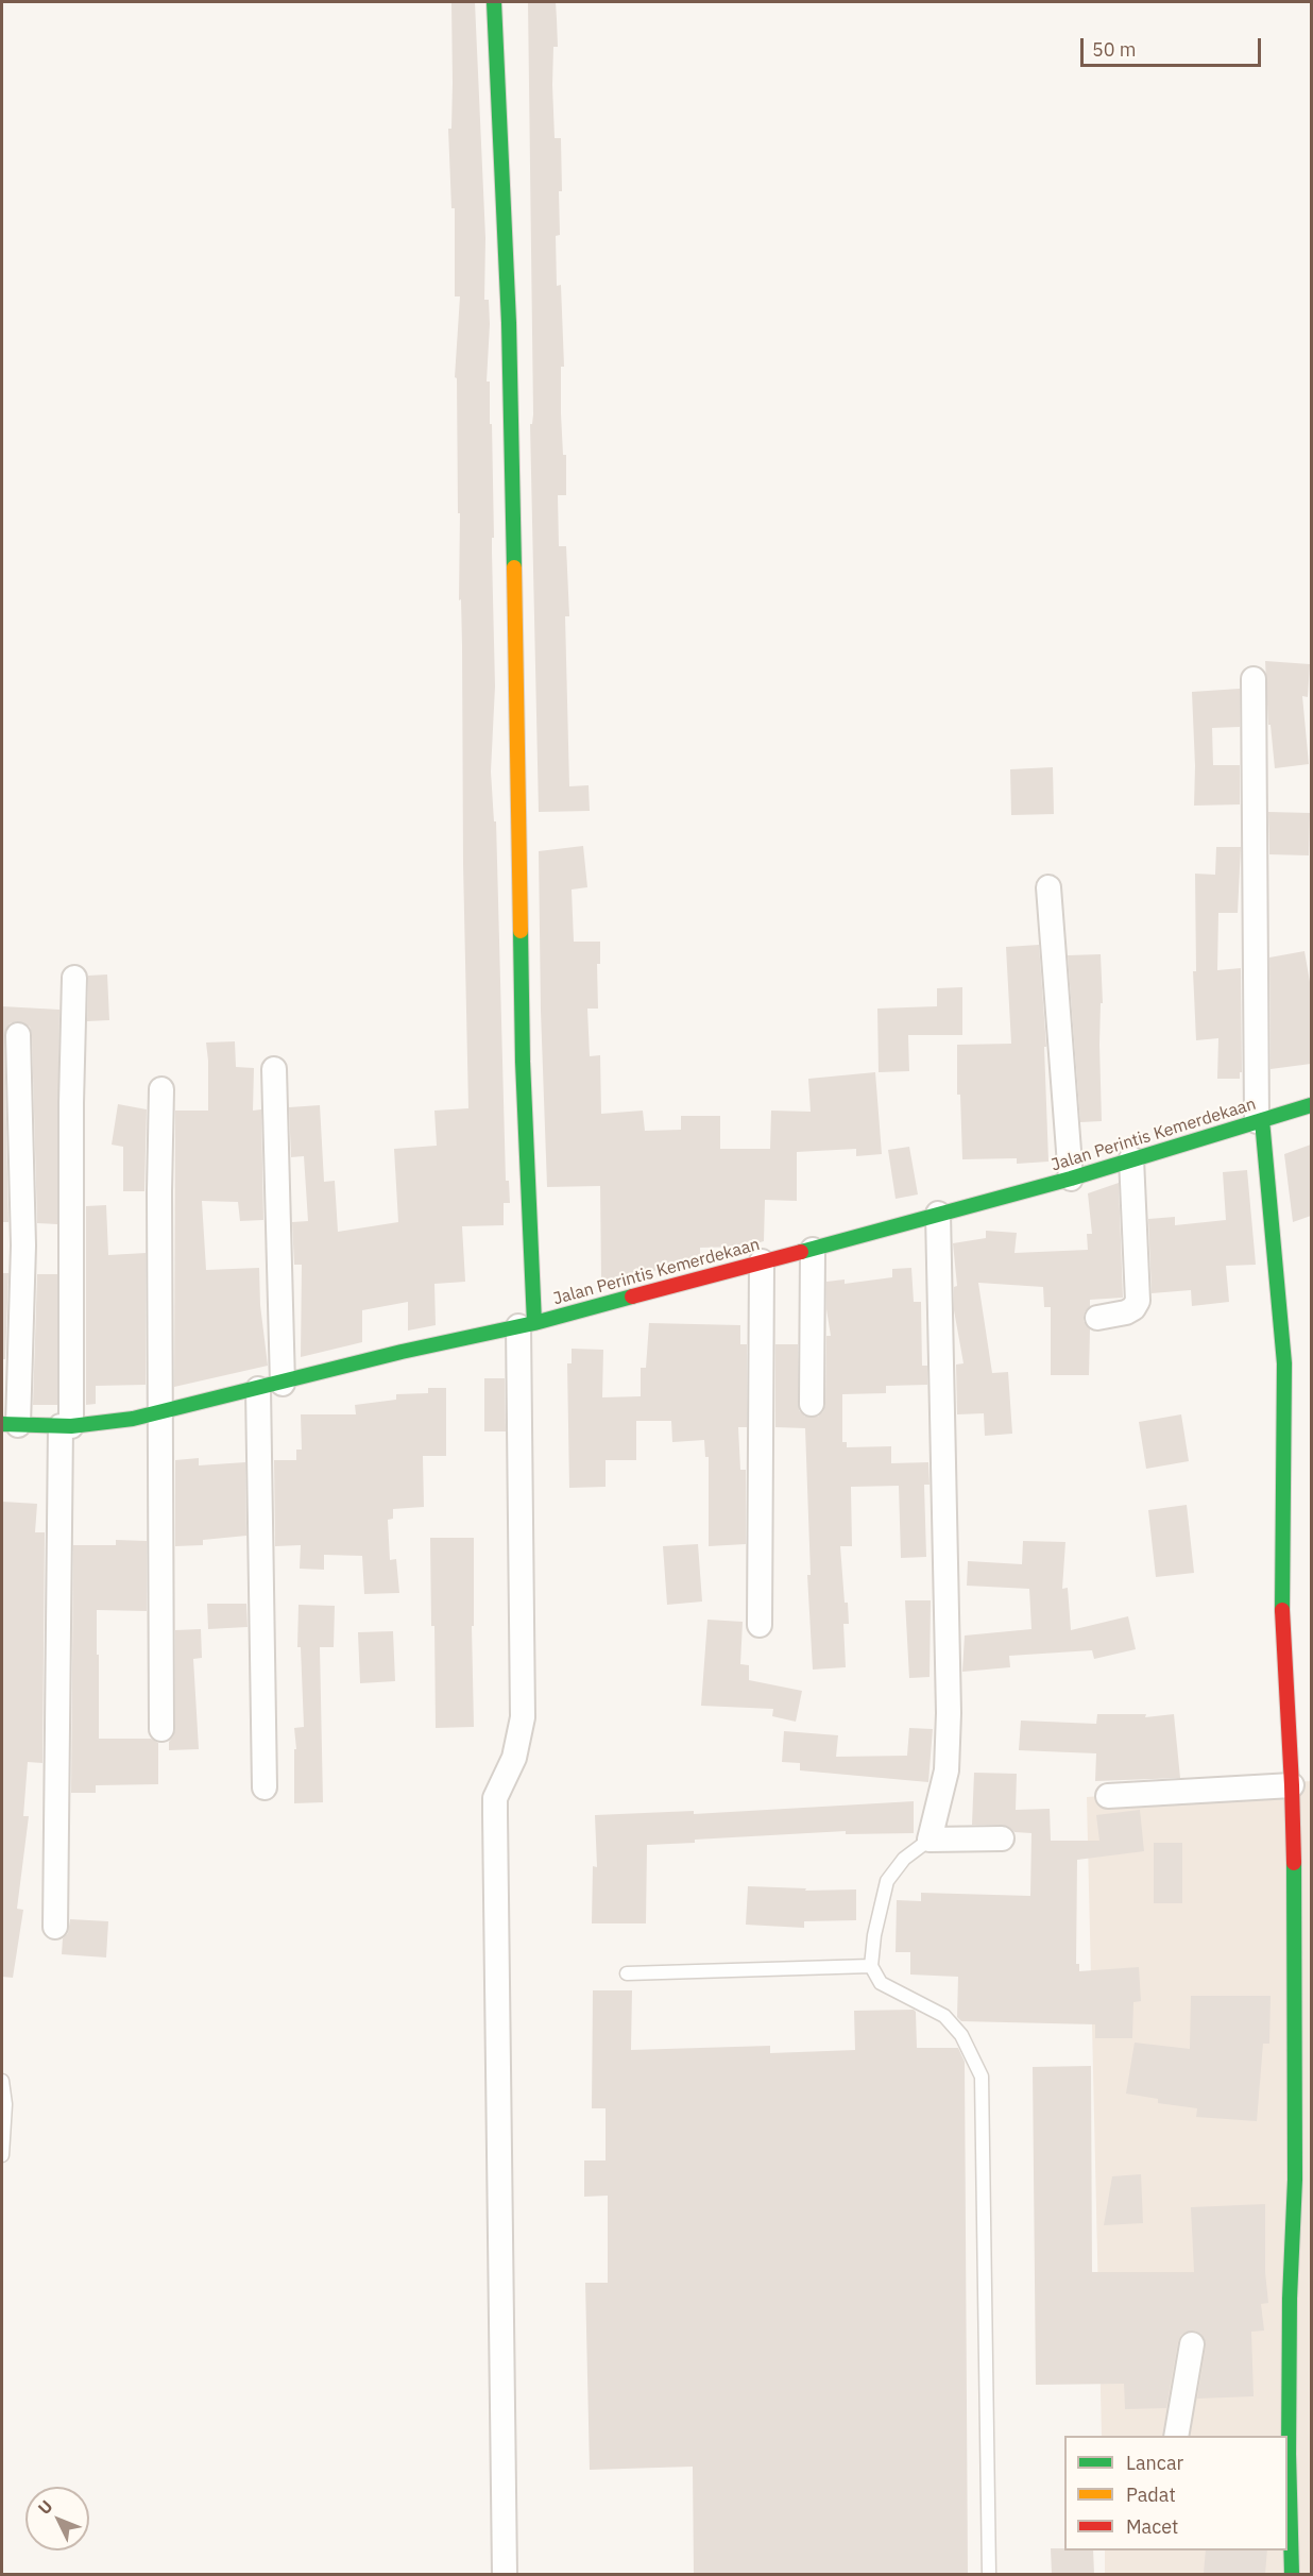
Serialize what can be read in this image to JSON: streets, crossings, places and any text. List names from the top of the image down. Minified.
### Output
{"streets":{"street":["Jalan Perintis Kemerdekaan"]},"legend":["Lancar","Padat","Macet"],"scale_bar":"50 m","north":"top left"}
